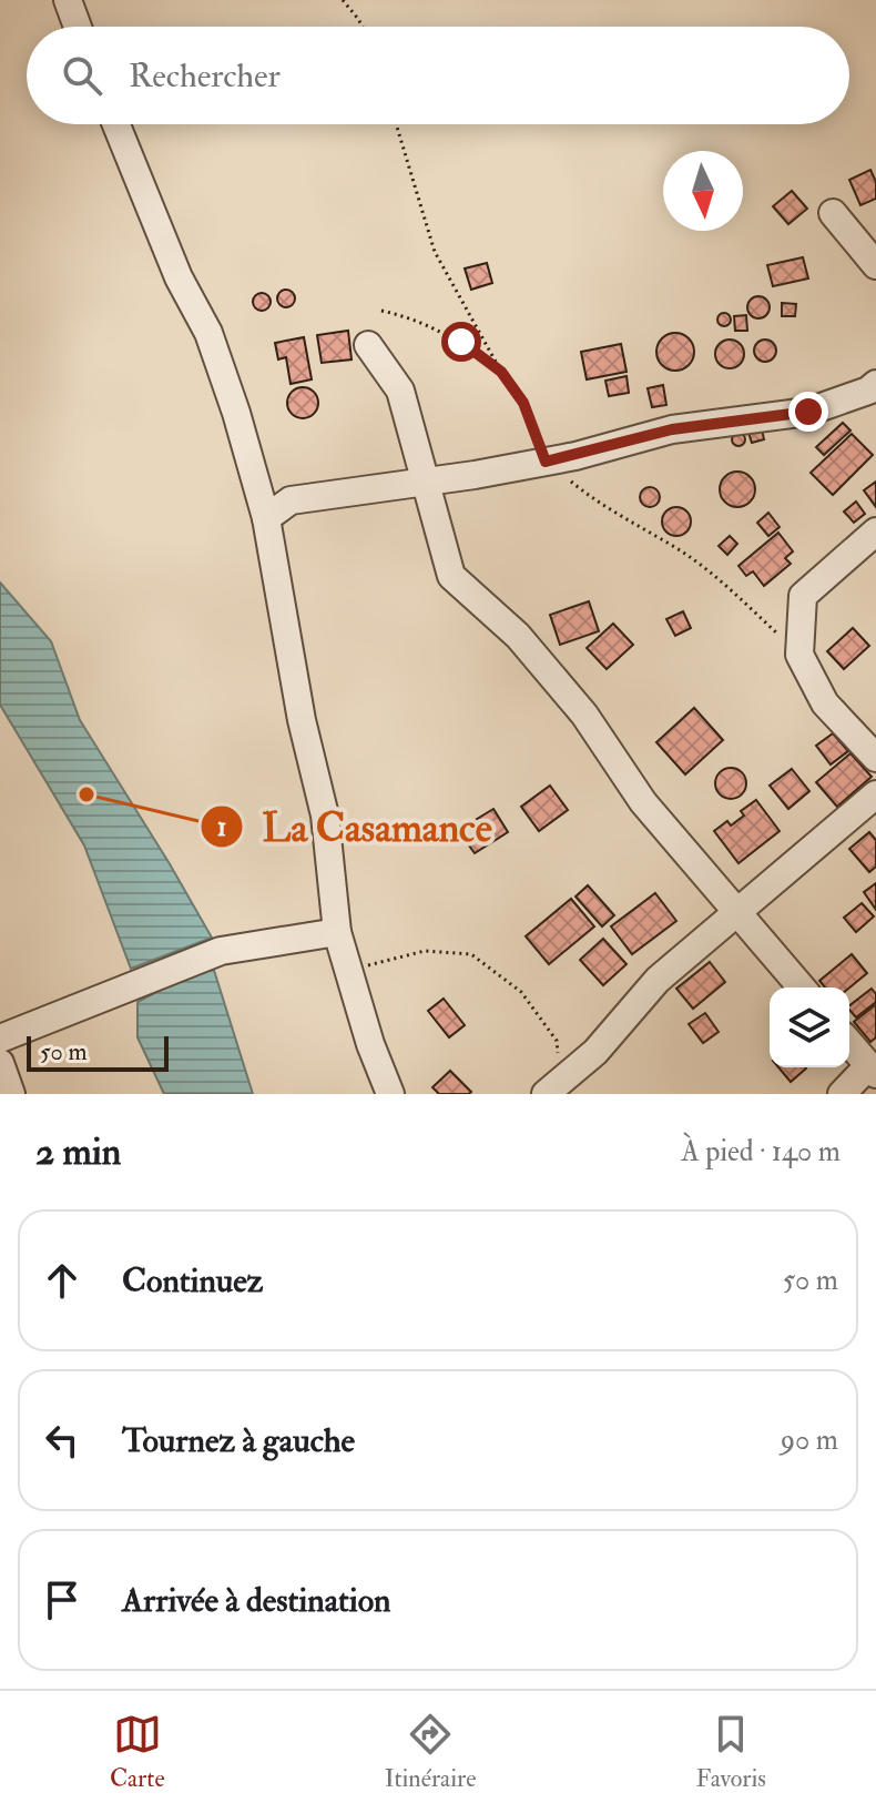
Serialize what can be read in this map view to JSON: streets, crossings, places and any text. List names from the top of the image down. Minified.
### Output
{"places":["La Casamance"],"scale_bar":"50 m","north":"bottom","page":{"search":"Rechercher","scale":"50 m","heading":["2 min","À pied · 140 m"],"list":[["Continuez","50 m"],["Tournez à gauche","90 m"],"Arrivée à destination"],"nav":["Carte","Itinéraire","Favoris"]}}
